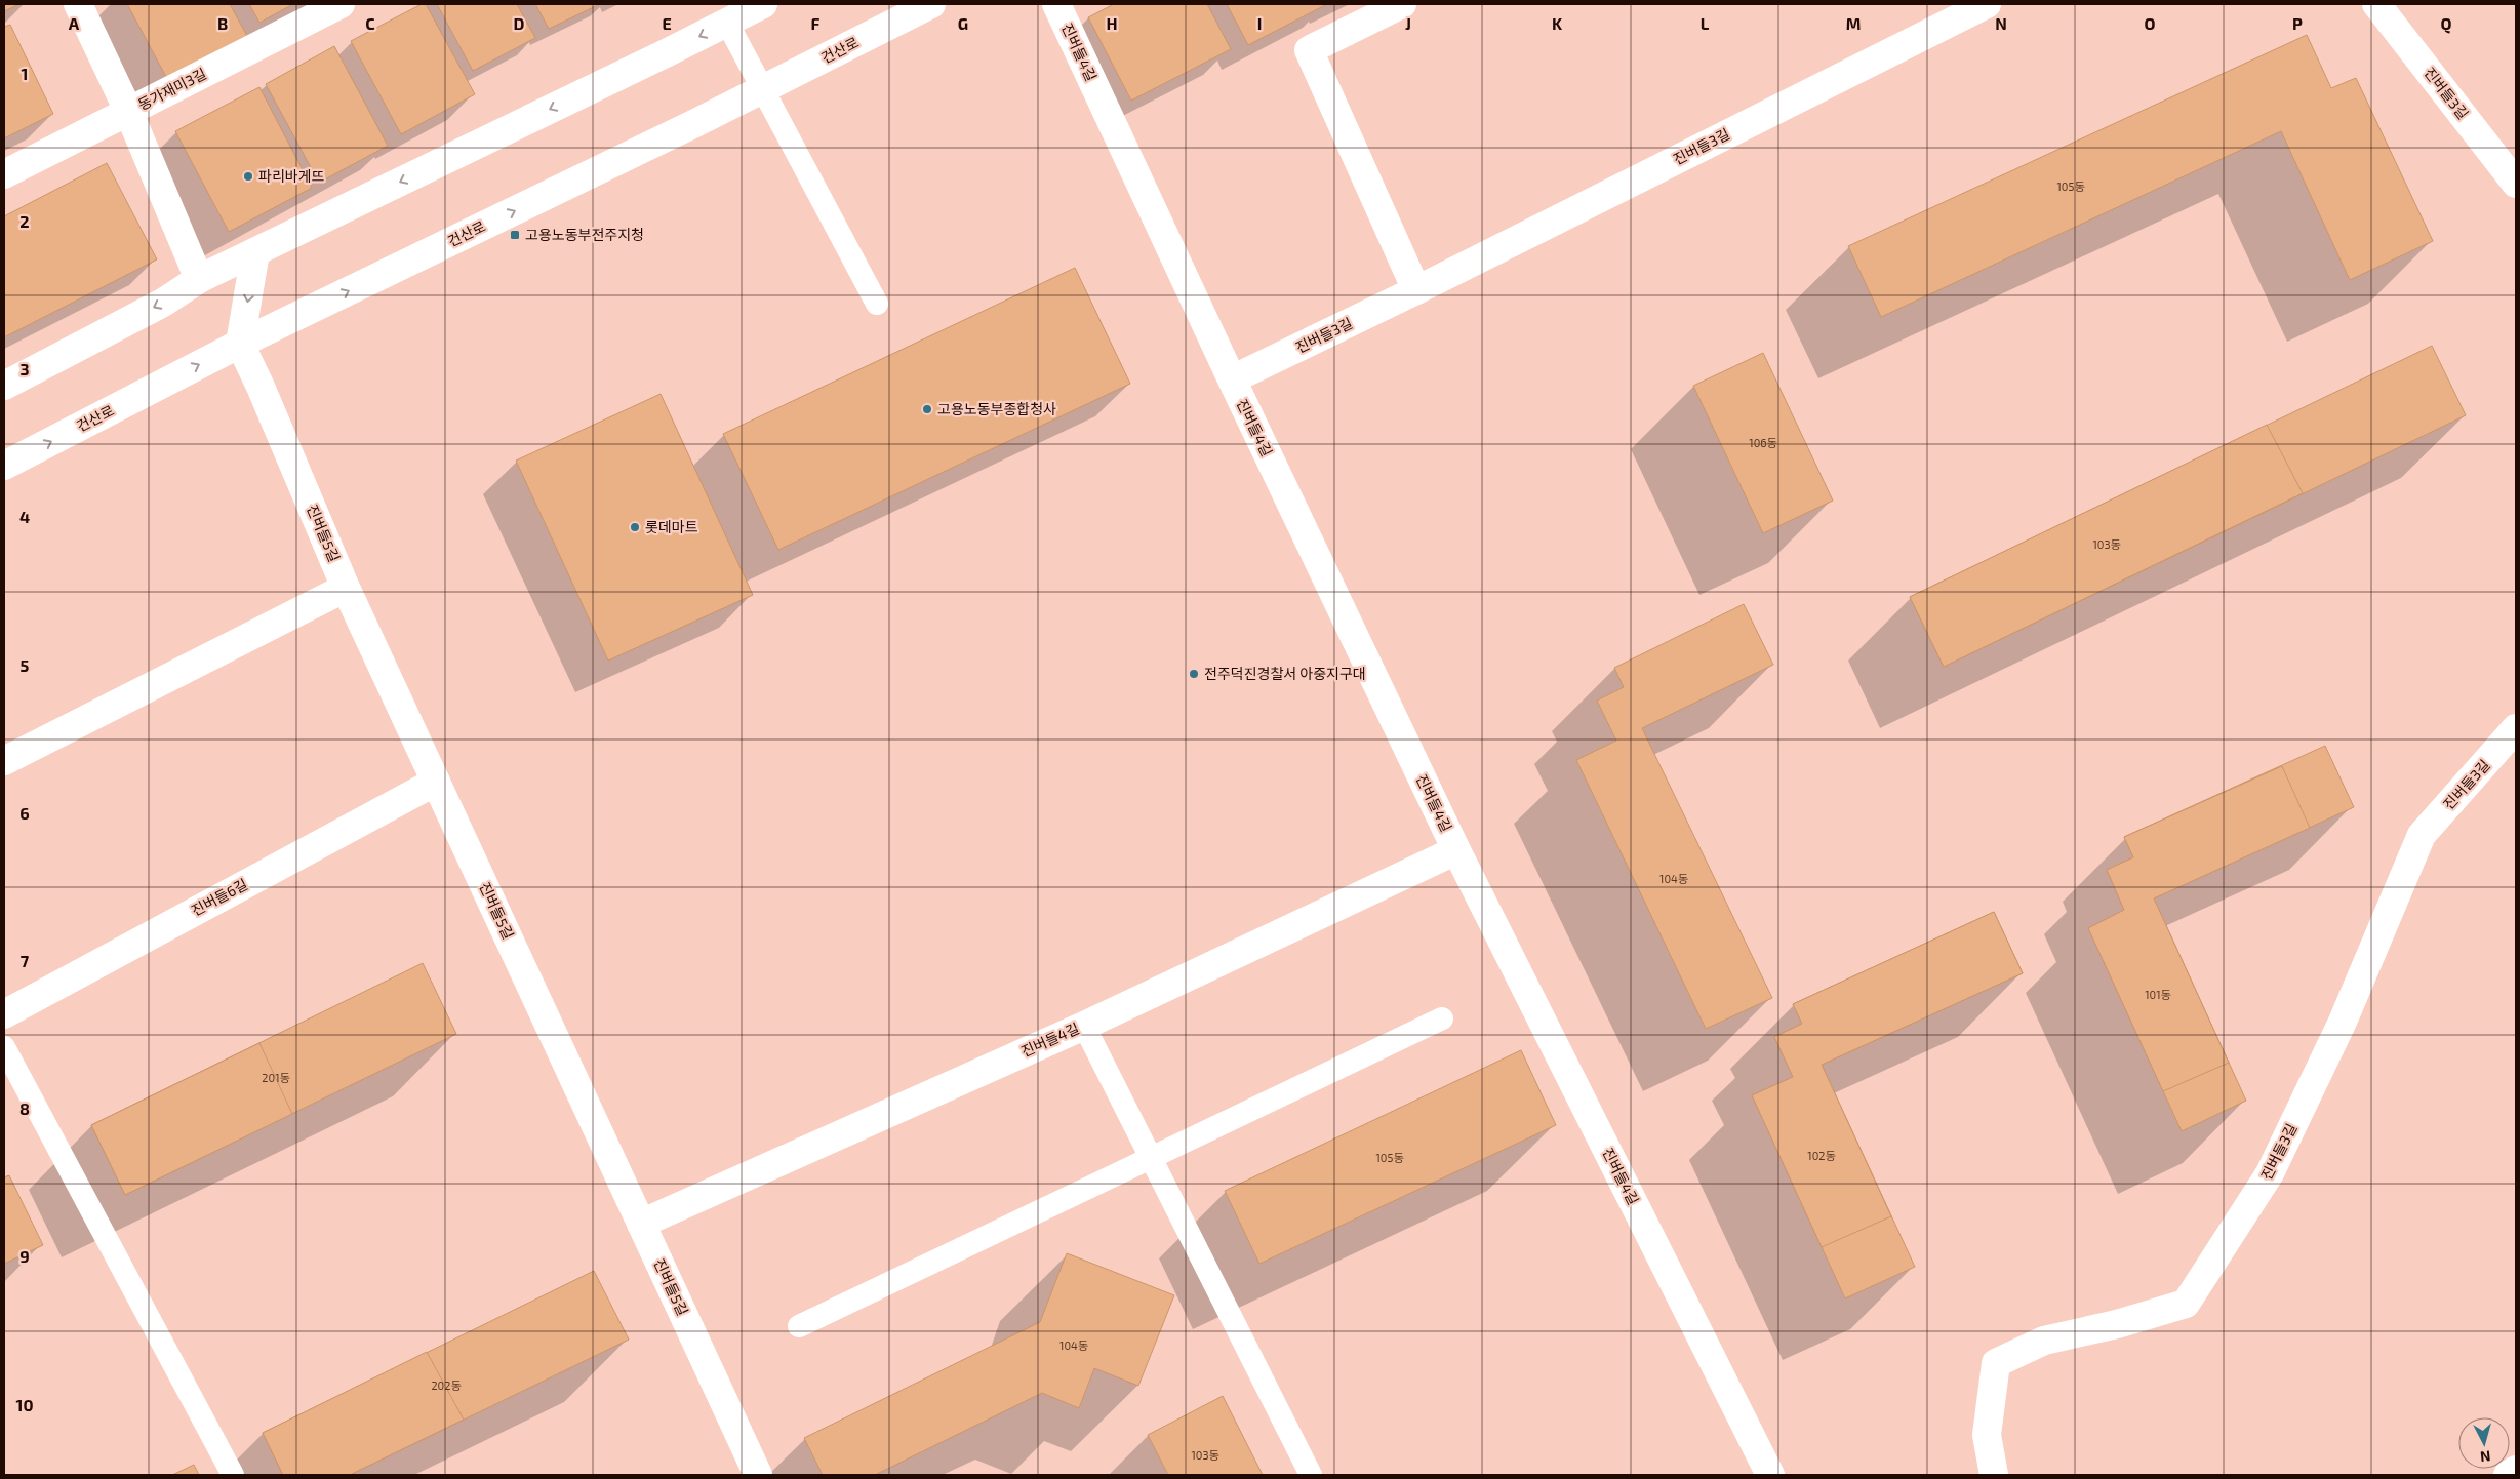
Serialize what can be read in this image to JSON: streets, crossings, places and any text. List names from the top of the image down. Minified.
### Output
{"streets":{"street":["건산로","진버들4길","동가재미3길","진버들3길","진버들5길","진버들6길"]},"crossings":[["건산로","진버들5길"],["진버들4길","진버들3길"],["진버들4길","진버들5길"],["진버들5길","진버들6길"]],"places":{"other":["파리바게뜨","고용노동부종합청사","롯데마트","전주덕진경찰서 아중지구대"],"transit":["고용노동부전주지청"]},"house_numbers":["105동","106동","103동","104동","101동","201동","102동","105동","104동","202동","103동"],"north":"bottom","grid":{"columns":["A","B","C","D","E","F","G","H","I","J","K","L","M","N","O","P","Q"],"rows":["1","2","3","4","5","6","7","8","9","10"]}}
